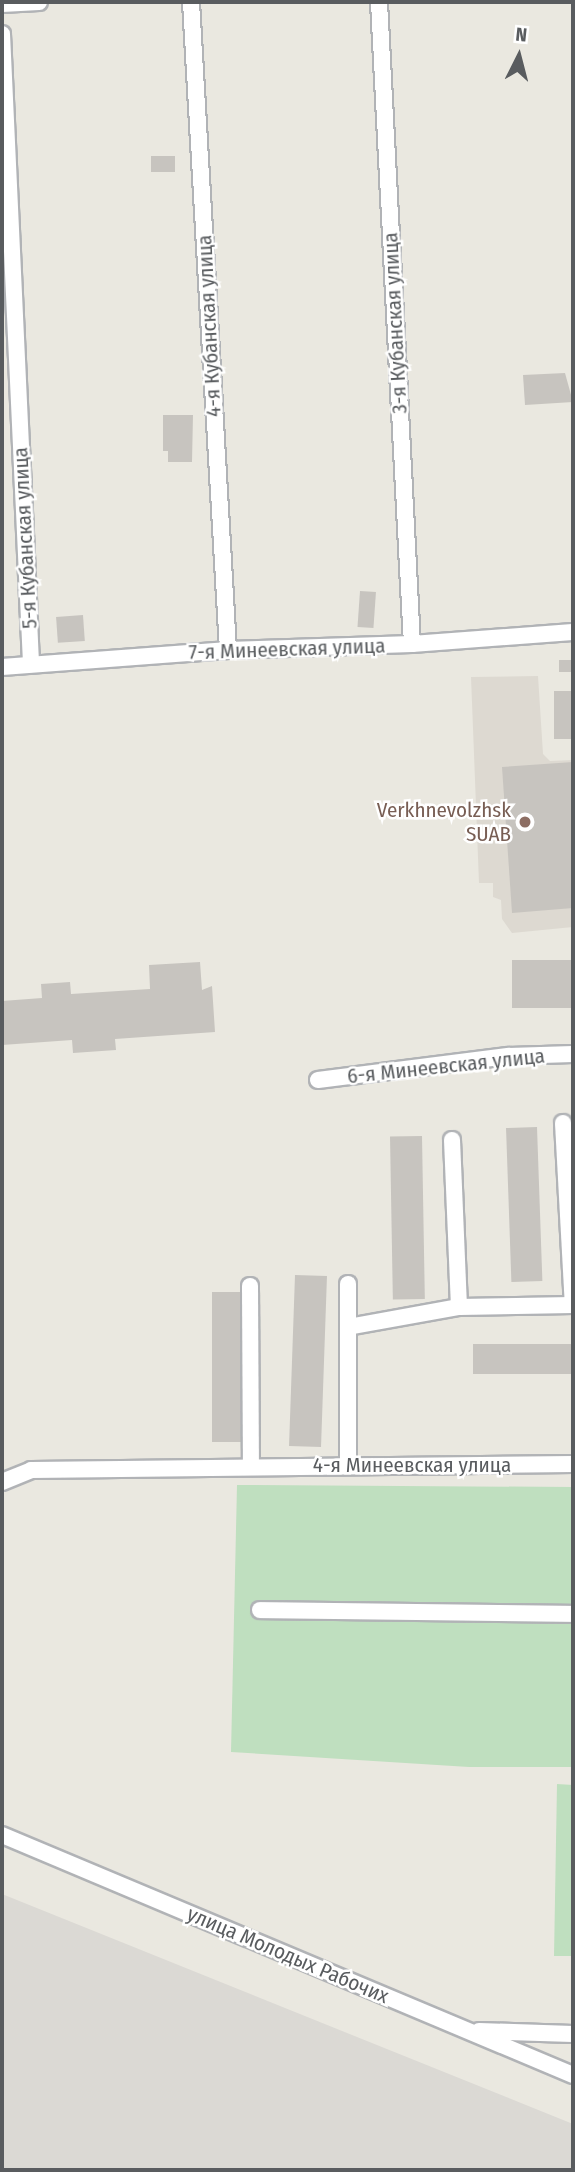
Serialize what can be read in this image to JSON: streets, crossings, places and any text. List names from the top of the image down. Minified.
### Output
{"streets":{"street":["3-я Кубанская улица","4-я Кубанская улица","5-я Кубанская улица","7-я Минеевская улица","6-я Минеевская улица","4-я Минеевская улица","улица Молодых Рабочих"]},"crossings":[["3-я Кубанская улица","7-я Минеевская улица"],["4-я Кубанская улица","7-я Минеевская улица"],["5-я Кубанская улица","7-я Минеевская улица"]],"places":["Verkhnevolzhsk SUAB"],"north":"top"}
